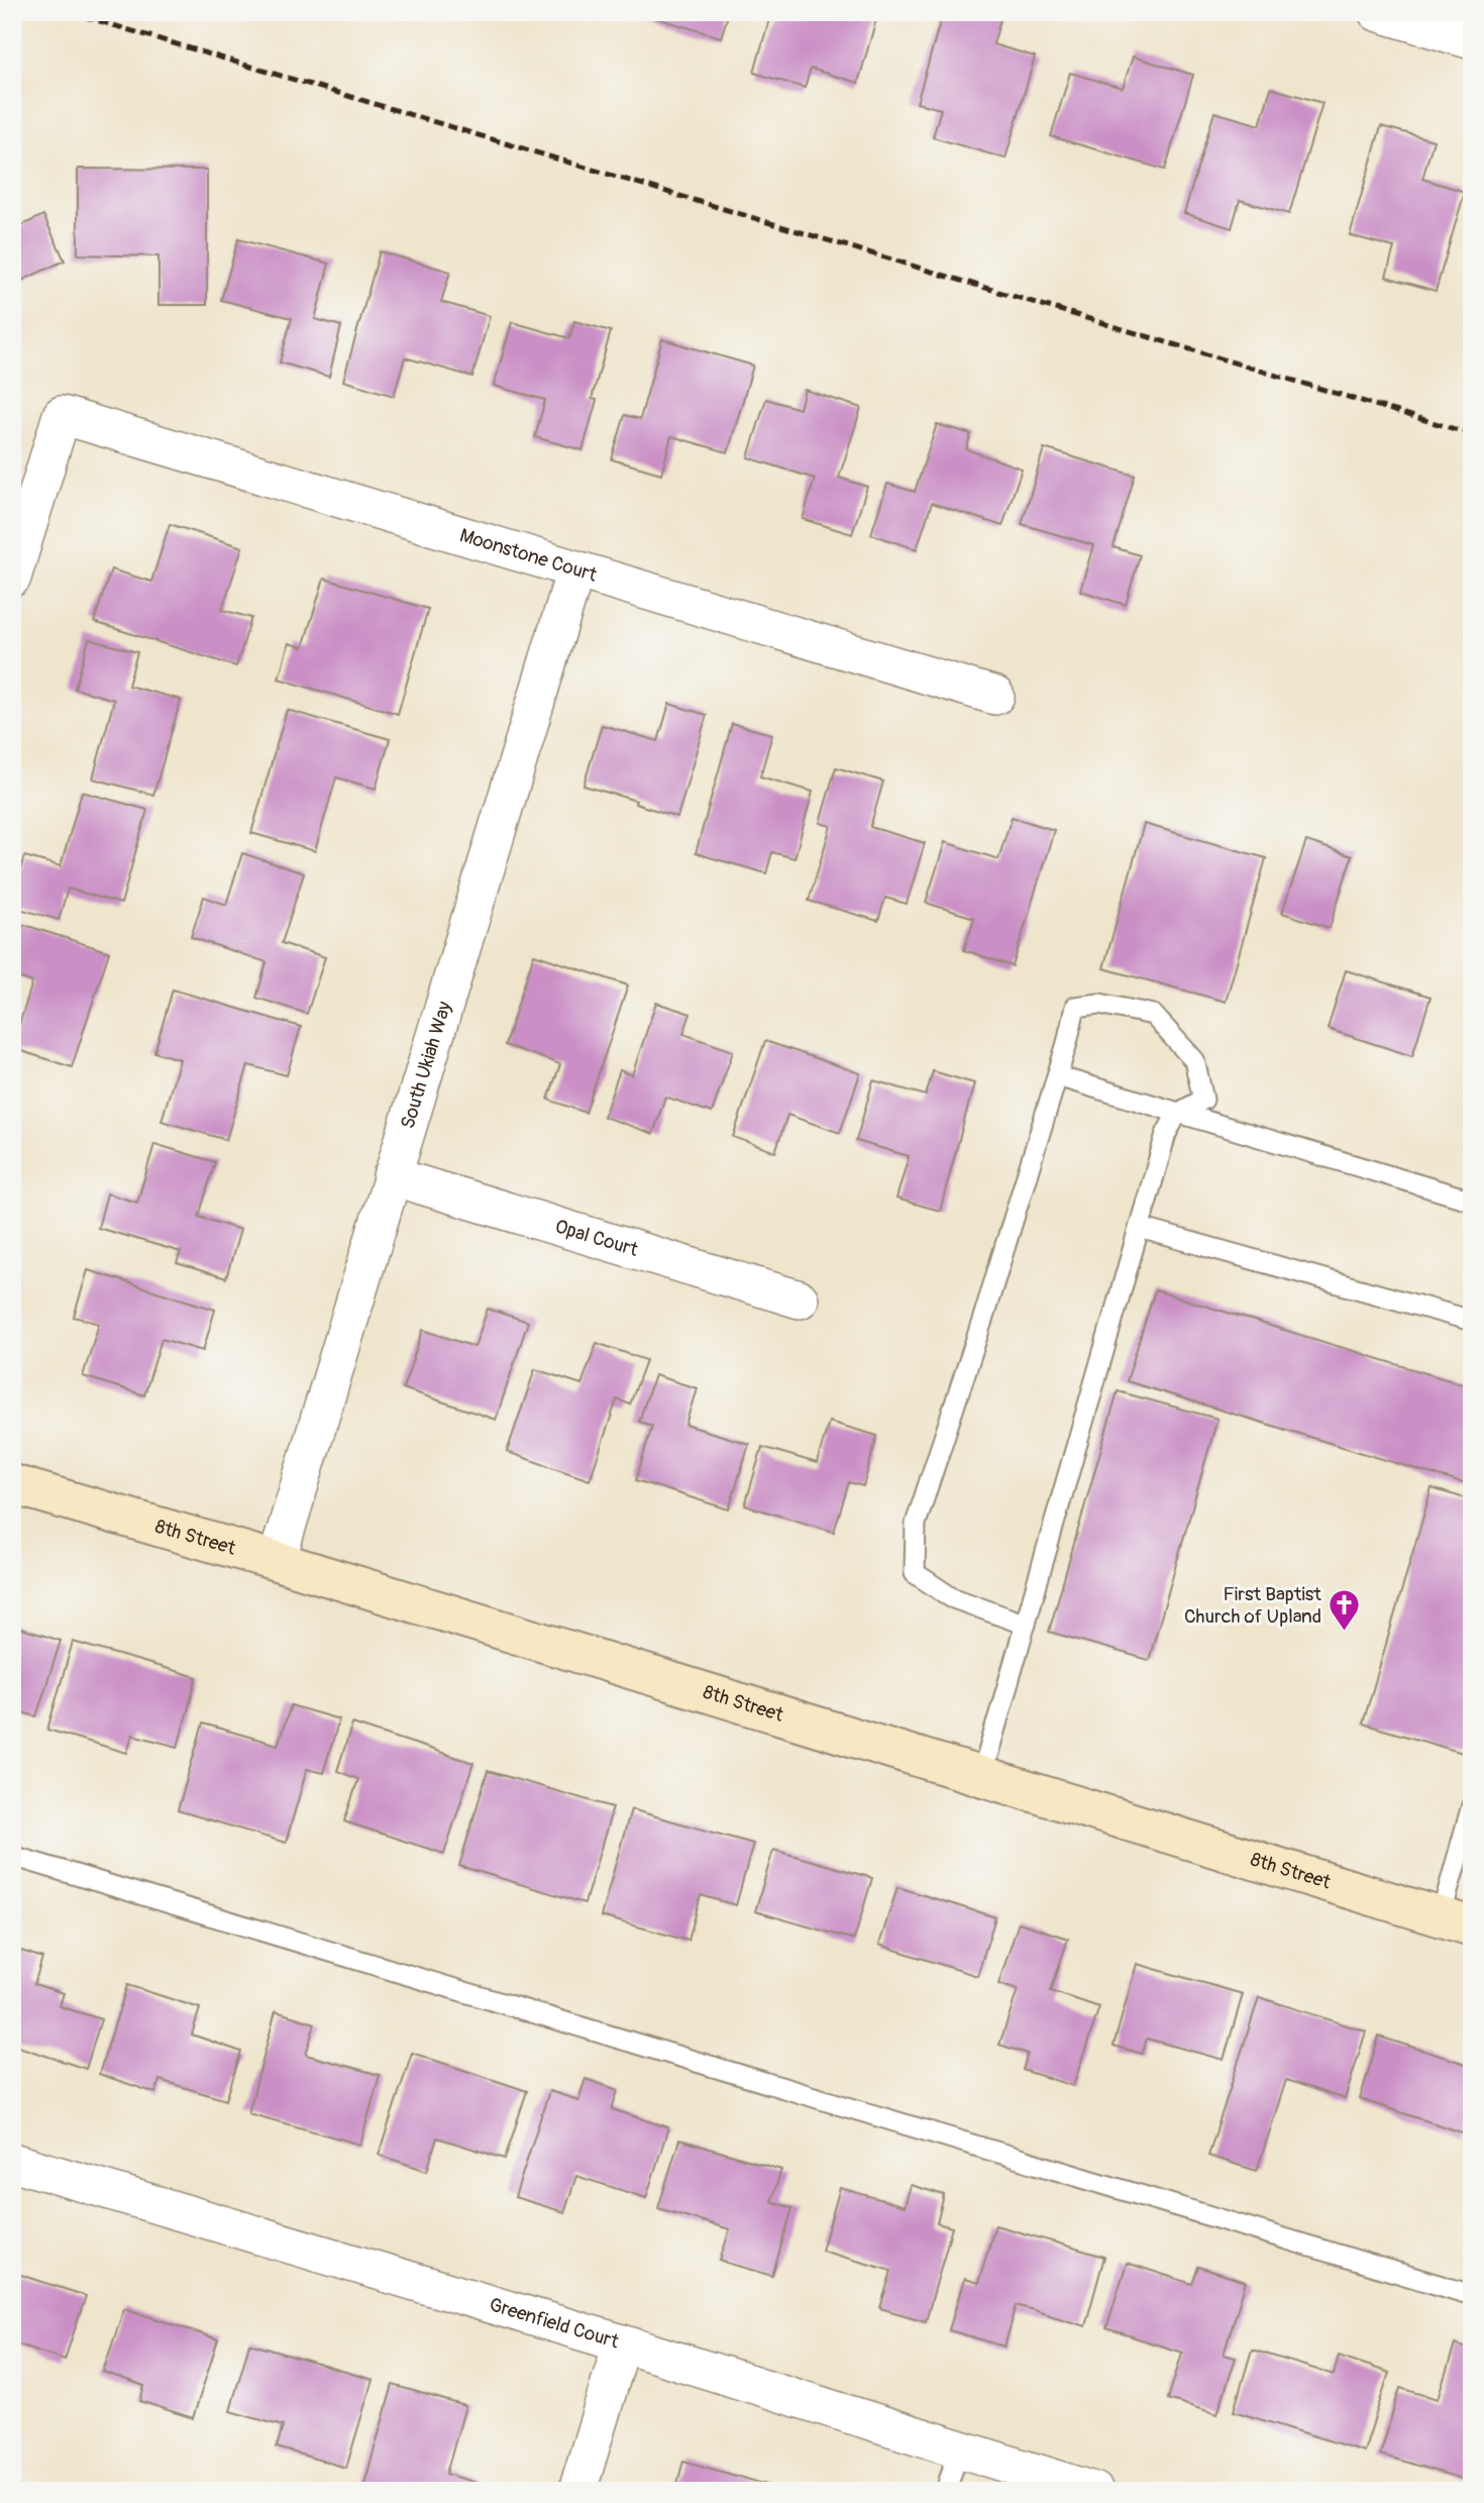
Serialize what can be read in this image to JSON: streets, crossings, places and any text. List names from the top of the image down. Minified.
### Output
{"streets":{"street":["Moonstone Court","South Ukiah Way","Opal Court","8th Street","Greenfield Court"]},"crossings":[["Moonstone Court","South Ukiah Way"],["South Ukiah Way","Opal Court"],["South Ukiah Way","8th Street"]],"places":{"church":["First Baptist Church of Upland"]}}
